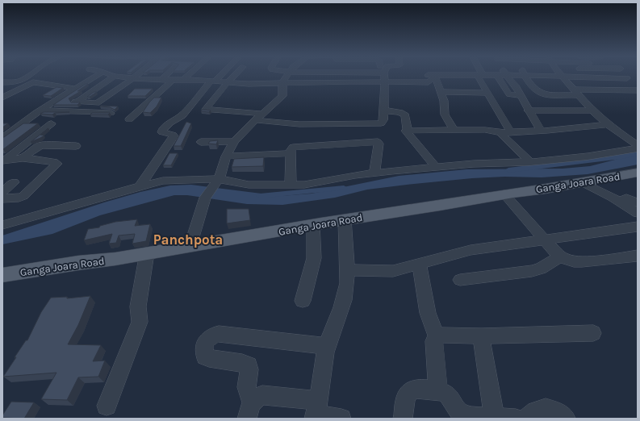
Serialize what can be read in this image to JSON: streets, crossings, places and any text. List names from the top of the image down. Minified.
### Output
{"streets":{"main road":["Ganga Joara Road"]},"districts":["Panchpota"]}
